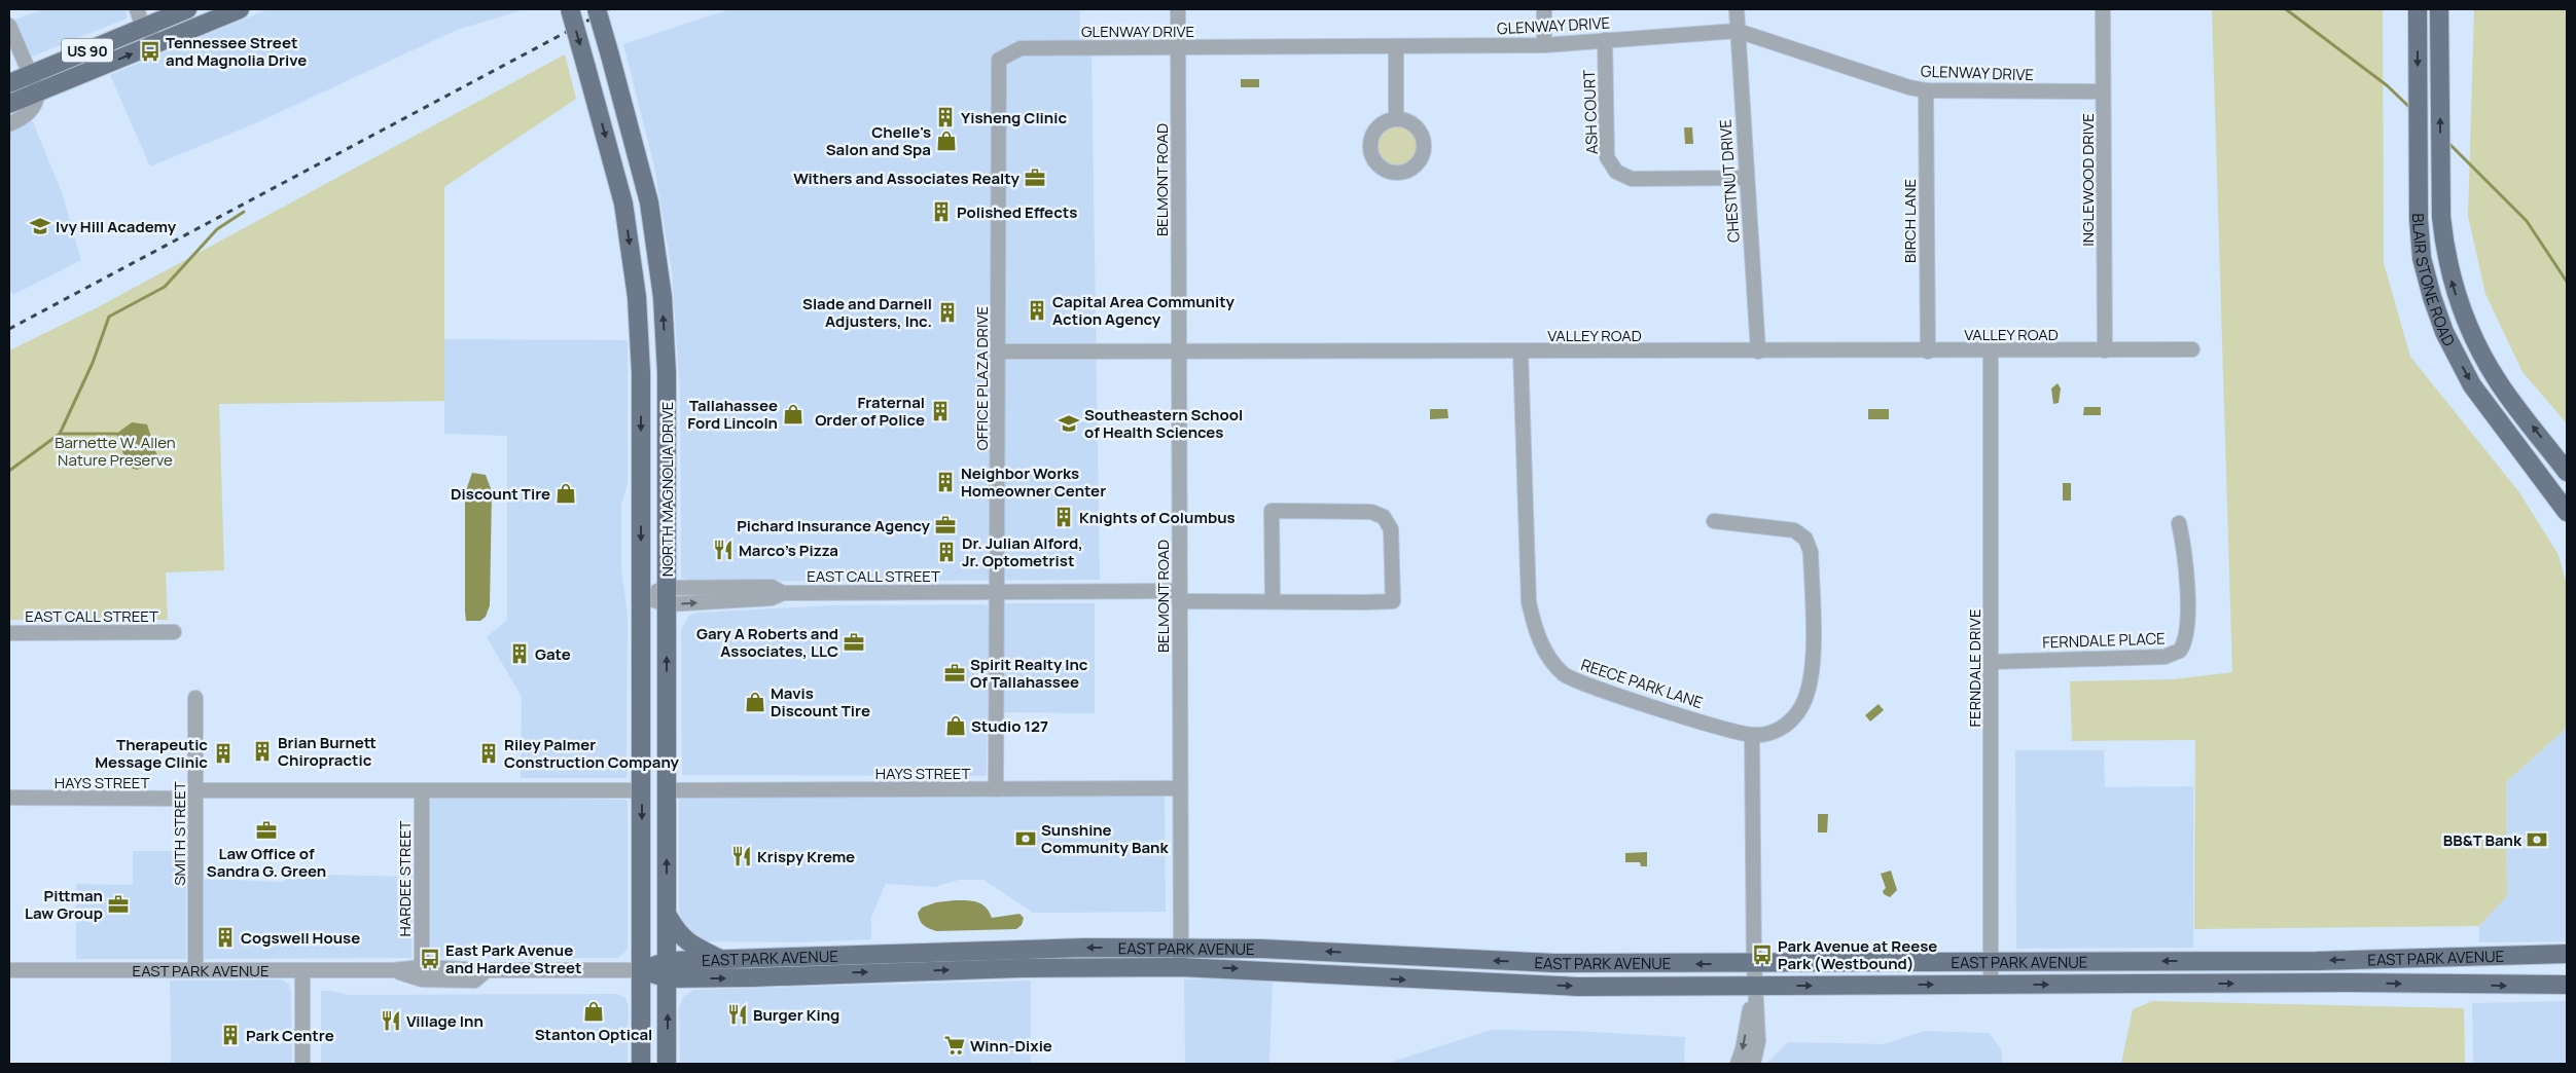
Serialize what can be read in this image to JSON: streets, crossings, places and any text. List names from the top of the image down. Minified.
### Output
{"streets":{"main road":["US 90","BLAIR STONE ROAD","NORTH MAGNOLIA DRIVE","EAST PARK AVENUE"],"street":["GLENWAY DRIVE","ASH COURT","BELMONT ROAD","INGLEWOOD DRIVE","CHESTNUT DRIVE","BIRCH LANE","VALLEY ROAD","OFFICE PLAZA DRIVE","EAST CALL STREET","FERNDALE PLACE","FERNDALE DRIVE","REECE PARK LANE","HAYS STREET","SMITH STREET","HARDEE STREET"]},"crossings":[["GLENWAY DRIVE","ASH COURT"],["GLENWAY DRIVE","BELMONT ROAD"],["GLENWAY DRIVE","INGLEWOOD DRIVE"],["GLENWAY DRIVE","CHESTNUT DRIVE"],["GLENWAY DRIVE","BIRCH LANE"],["GLENWAY DRIVE","OFFICE PLAZA DRIVE"],["ASH COURT","CHESTNUT DRIVE"],["BELMONT ROAD","VALLEY ROAD"],["BELMONT ROAD","EAST CALL STREET"],["BELMONT ROAD","HAYS STREET"],["BELMONT ROAD","EAST PARK AVENUE"],["INGLEWOOD DRIVE","VALLEY ROAD"],["CHESTNUT DRIVE","VALLEY ROAD"],["BIRCH LANE","VALLEY ROAD"],["VALLEY ROAD","OFFICE PLAZA DRIVE"],["VALLEY ROAD","FERNDALE DRIVE"],["VALLEY ROAD","REECE PARK LANE"],["OFFICE PLAZA DRIVE","EAST CALL STREET"],["OFFICE PLAZA DRIVE","HAYS STREET"],["NORTH MAGNOLIA DRIVE","EAST CALL STREET"],["NORTH MAGNOLIA DRIVE","HAYS STREET"],["NORTH MAGNOLIA DRIVE","EAST PARK AVENUE"],["FERNDALE PLACE","FERNDALE DRIVE"],["FERNDALE DRIVE","EAST PARK AVENUE"],["HAYS STREET","SMITH STREET"],["HAYS STREET","HARDEE STREET"],["SMITH STREET","EAST PARK AVENUE"],["HARDEE STREET","EAST PARK AVENUE"]],"parks":["Barnette W. Allen Nature Preserve"],"places":{"bus stop":["Tennessee Street and Magnolia Drive","Park Avenue at Reese Park (Westbound)","East Park Avenue and Hardee Street"],"building":["Yisheng Clinic","Polished Effects","Capital Area Community Action Agency","Slade and Darnell Adjusters, Inc.","Fraternal Order of Police","Neighbor Works Homeowner Center","Knights of Columbus","Dr. Julian Alford, Jr. Optometrist","Gate","Brian Burnett Chiropractic","Therapeutic Message Clinic","Riley Palmer Construction Company","Cogswell House","Park Centre"],"shop":["Chelle's Salon and Spa","Tallahassee Ford Lincoln","Discount Tire","Mavis Discount Tire","Studio 127","Stanton Optical"],"office":["Withers and Associates Realty","Pichard Insurance Agency","Gary A Roberts and Associates, LLC","Spirit Realty Inc Of Tallahassee","Law Office of Sandra G. Green","Pittman Law Group"],"school or university":["Ivy Hill Academy","Southeastern School of Health Sciences"],"restaurant":["Marco's Pizza","Krispy Kreme","Burger King","Village Inn"],"bank":["Sunshine Community Bank","BB&T Bank"],"supermarket":["Winn-Dixie"]}}
